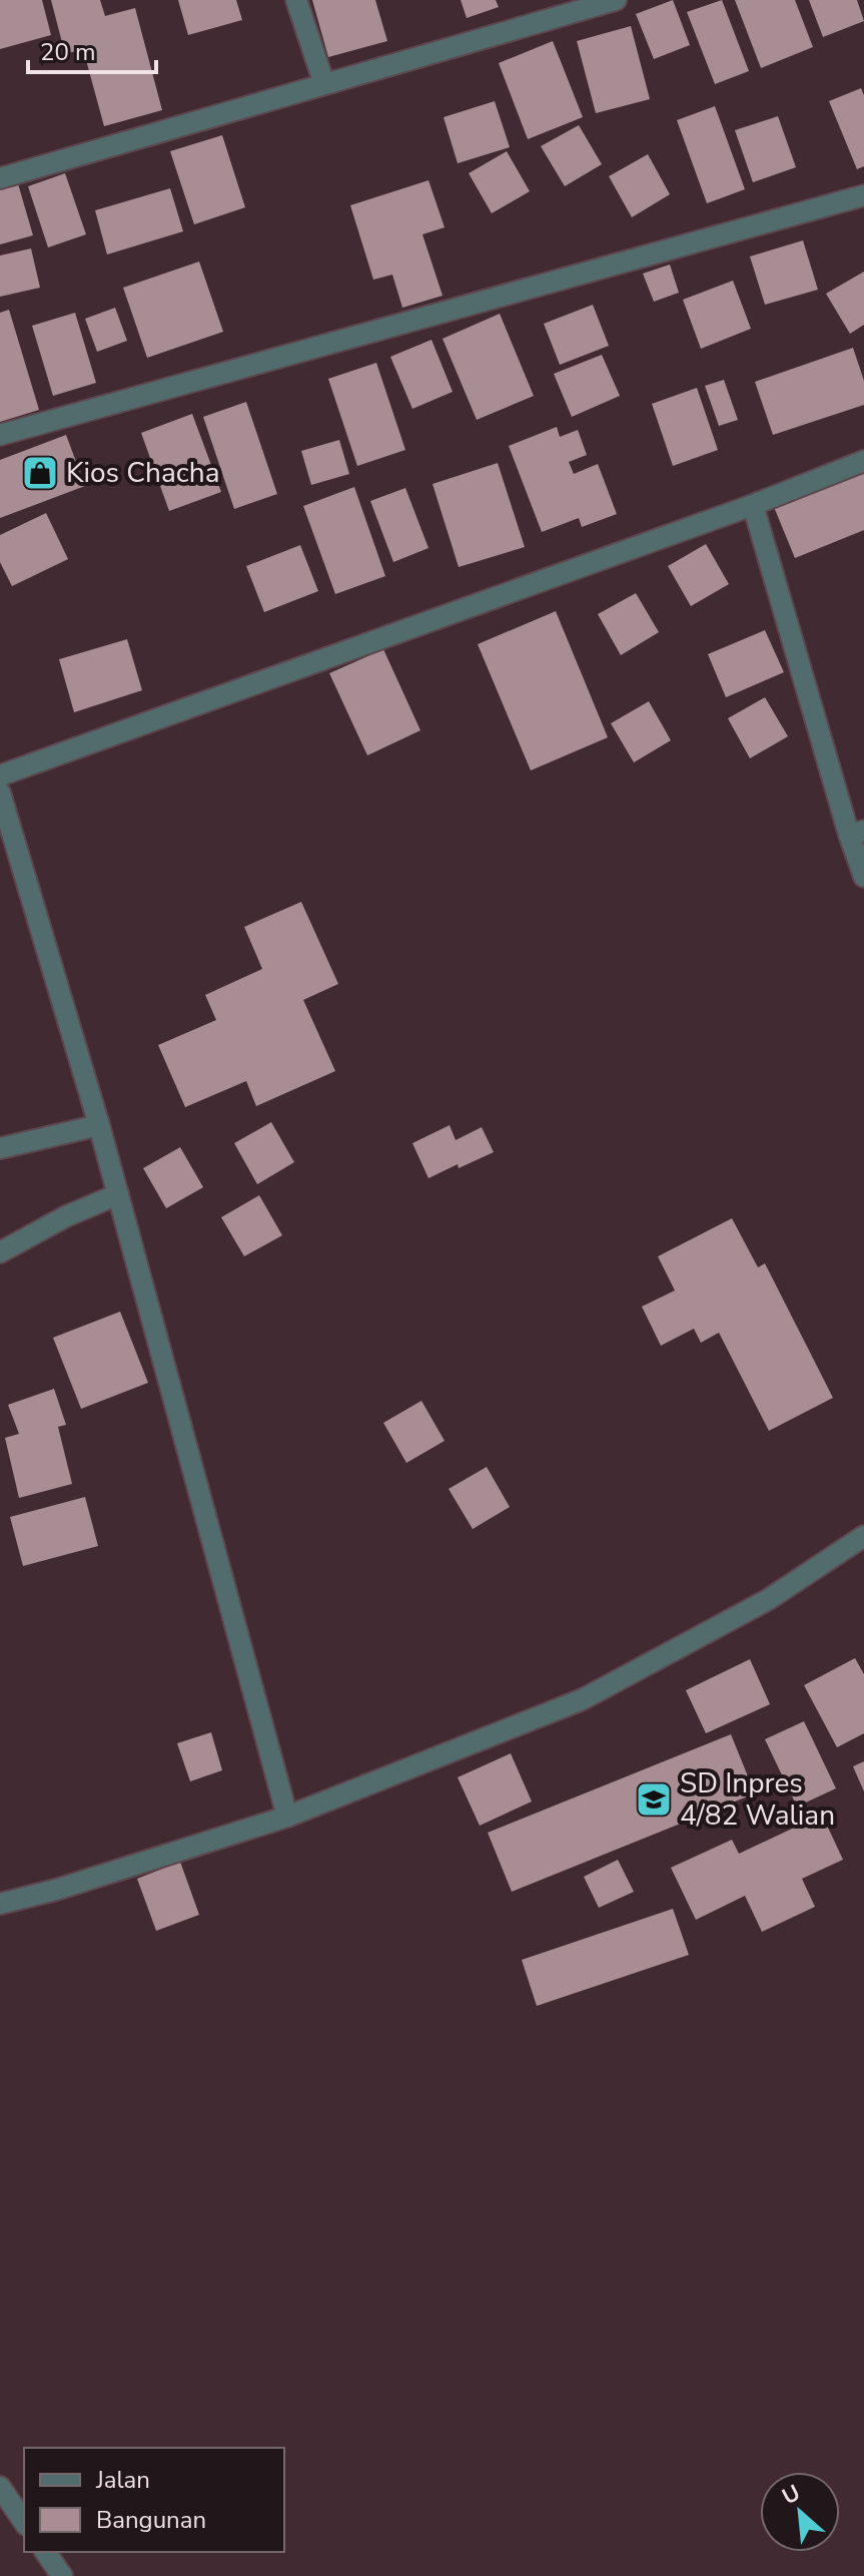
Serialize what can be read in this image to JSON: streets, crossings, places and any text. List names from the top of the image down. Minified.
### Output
{"places":{"shop":["Kios Chacha"],"school or university":["SD Inpres 4/82 Walian"]},"legend":["Jalan","Bangunan"],"scale_bar":"20 m","north":"top left"}
